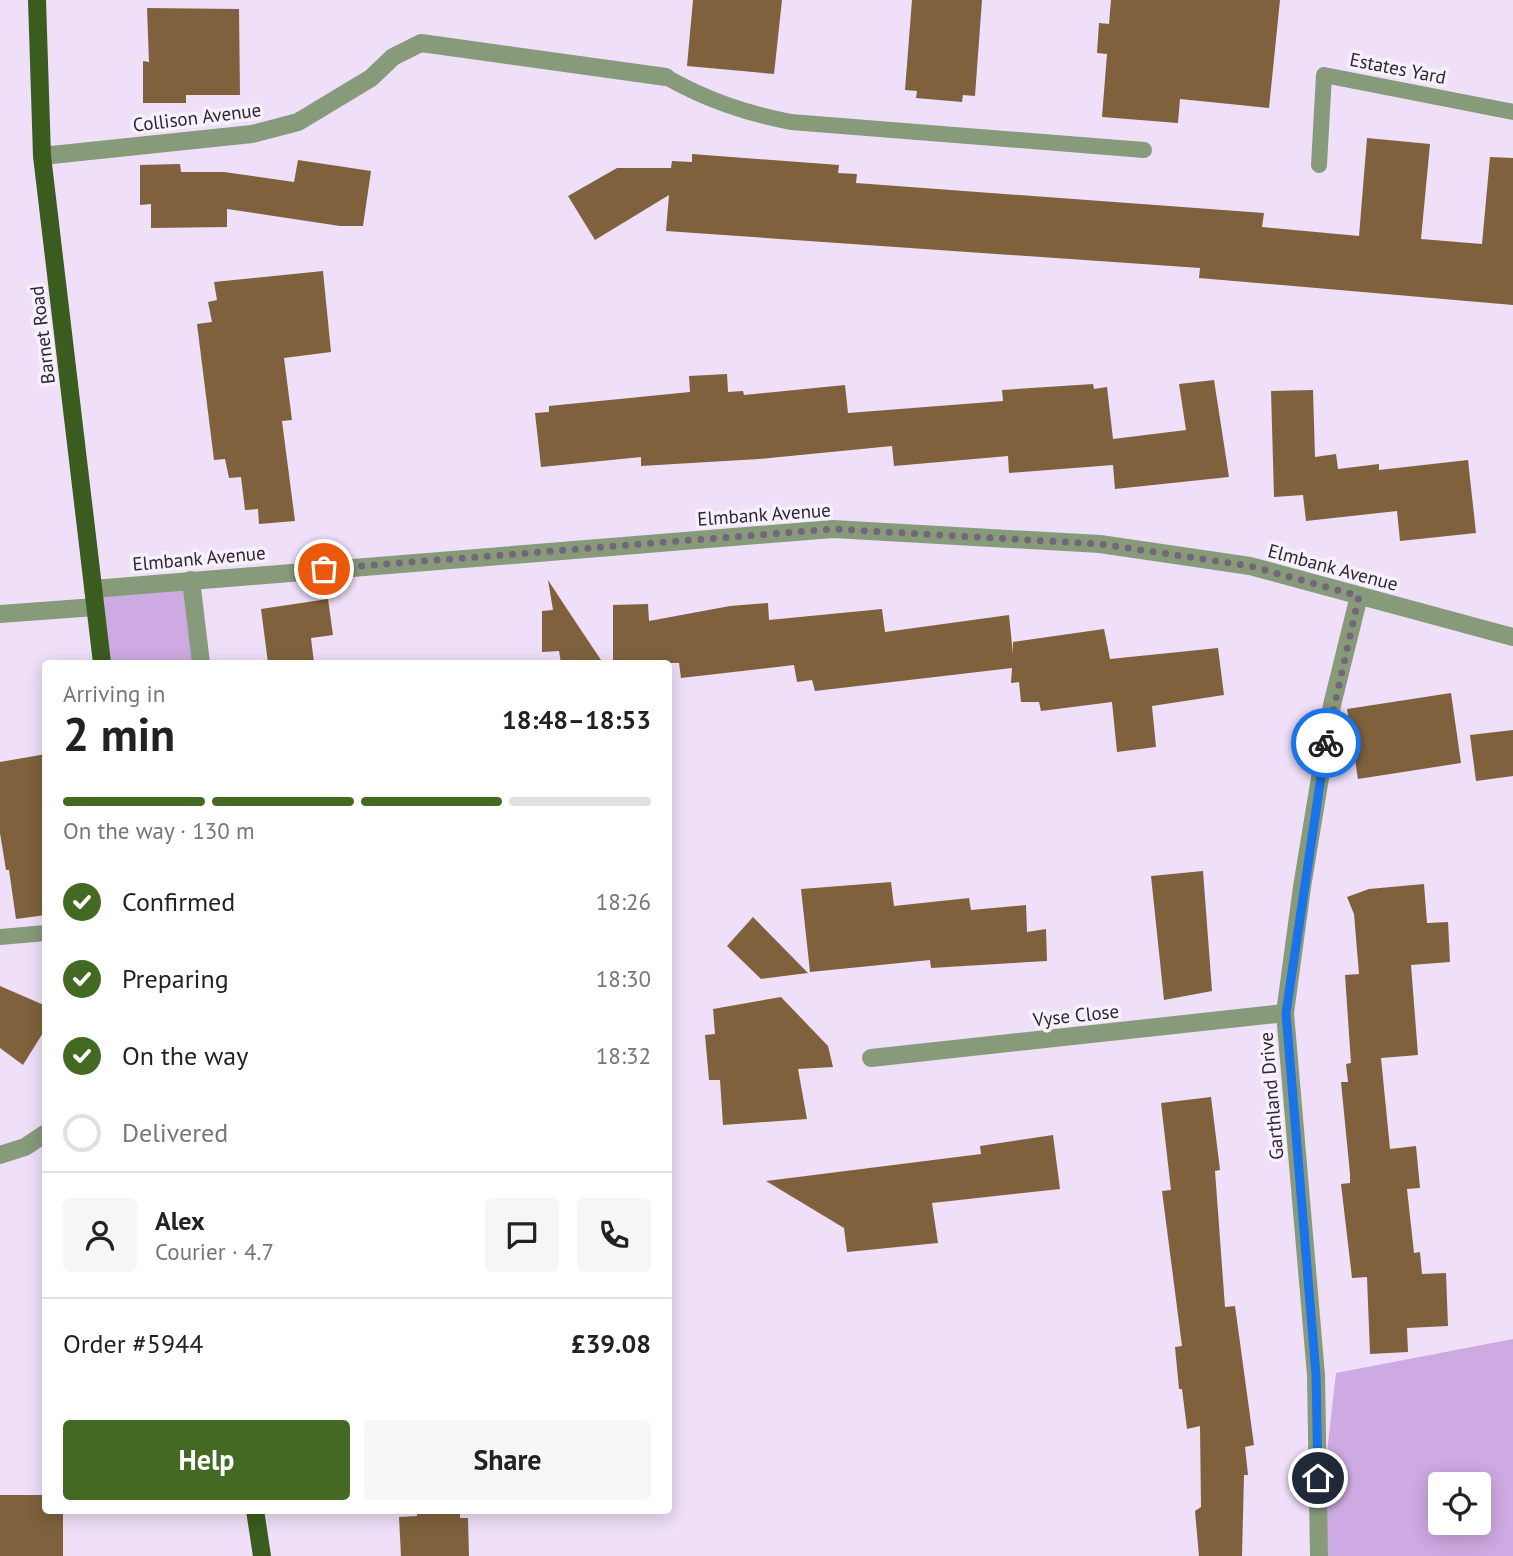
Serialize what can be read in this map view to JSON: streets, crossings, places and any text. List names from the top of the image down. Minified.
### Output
{"streets":{"main road":["Barnet Road"],"street":["Collison Avenue","Elmbank Avenue","Vyse Close","Garthland Drive"],"lane":["Estates Yard"]},"crossings":[["Collison Avenue","Barnet Road"],["Barnet Road","Elmbank Avenue"],["Elmbank Avenue","Garthland Drive"],["Vyse Close","Garthland Drive"]],"page":{"heading":["2 min","Arriving in","18:48–18:53"],"panel":["Alex","Courier · 4.7","Order #5944","£39.08"],"bar":"On the way · 130 m","list":[["Confirmed","18:26"],["Preparing","18:30"],["On the way","18:32"],"Delivered"],"buttons":["Help","Share"]}}
